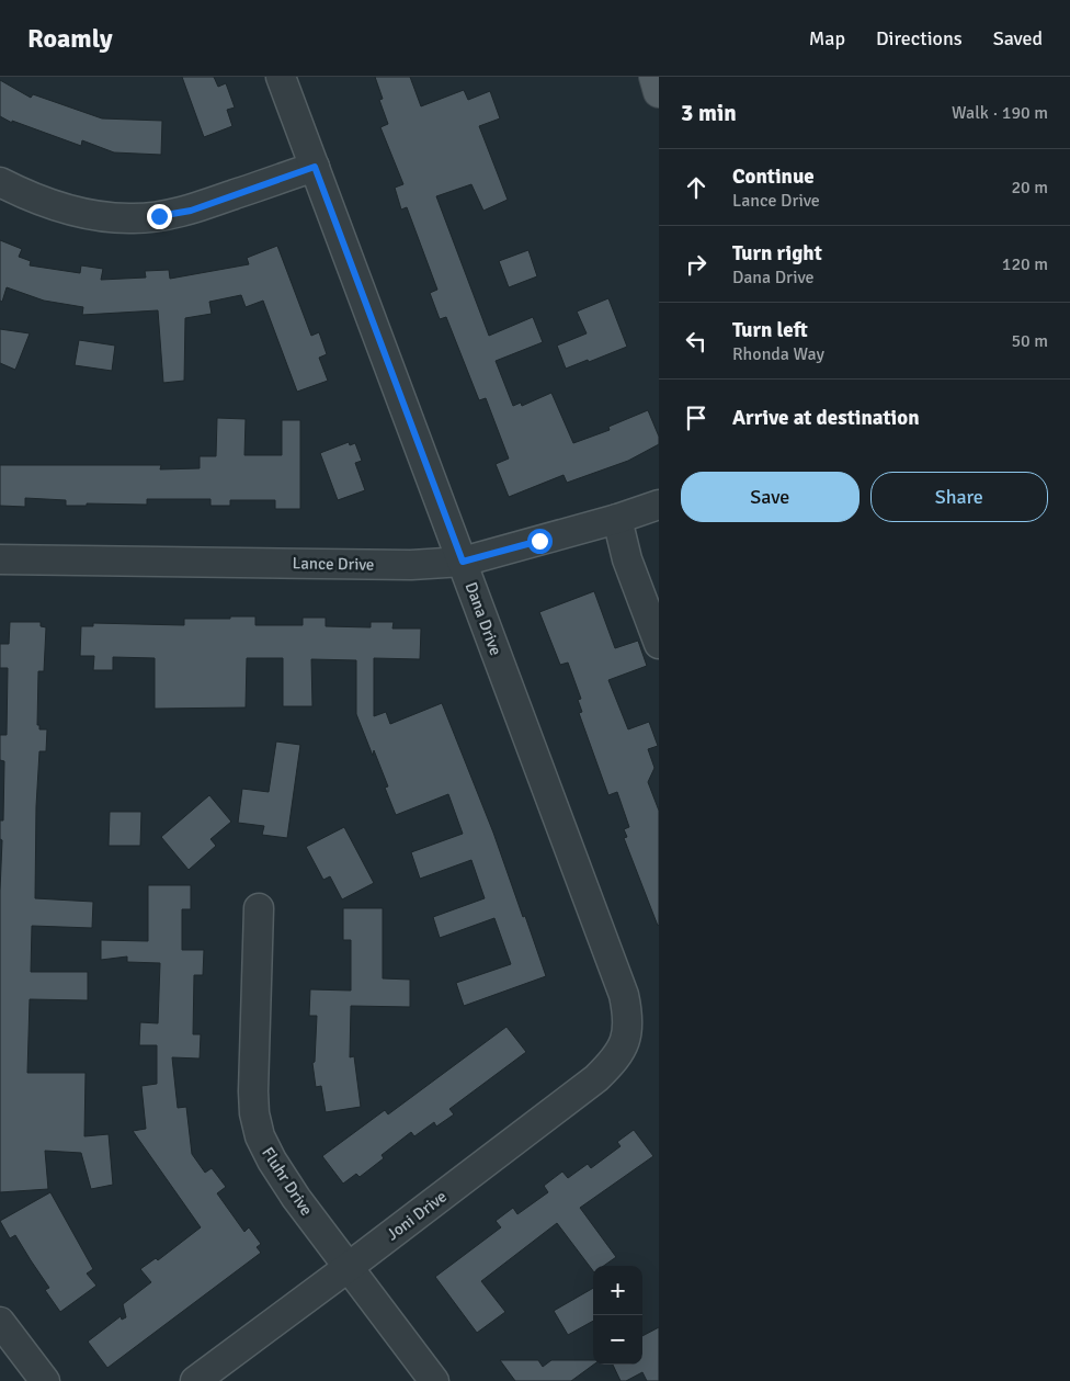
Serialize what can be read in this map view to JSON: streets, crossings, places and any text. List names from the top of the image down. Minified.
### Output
{"streets":{"street":["Lance Drive","Dana Drive","Fluhr Drive","Joni Drive"]},"crossings":[["Lance Drive","Dana Drive"],["Dana Drive","Joni Drive"],["Fluhr Drive","Joni Drive"]],"page":{"header":"Roamly","nav":["Map","Directions","Saved"],"heading":["3 min","Walk · 190 m"],"list":[["Continue","Lance Drive","20 m"],["Turn right","Dana Drive","120 m"],["Turn left","Rhonda Way","50 m"],"Arrive at destination"],"buttons":["Save","Share"],"map_buttons":["+","−"]}}
